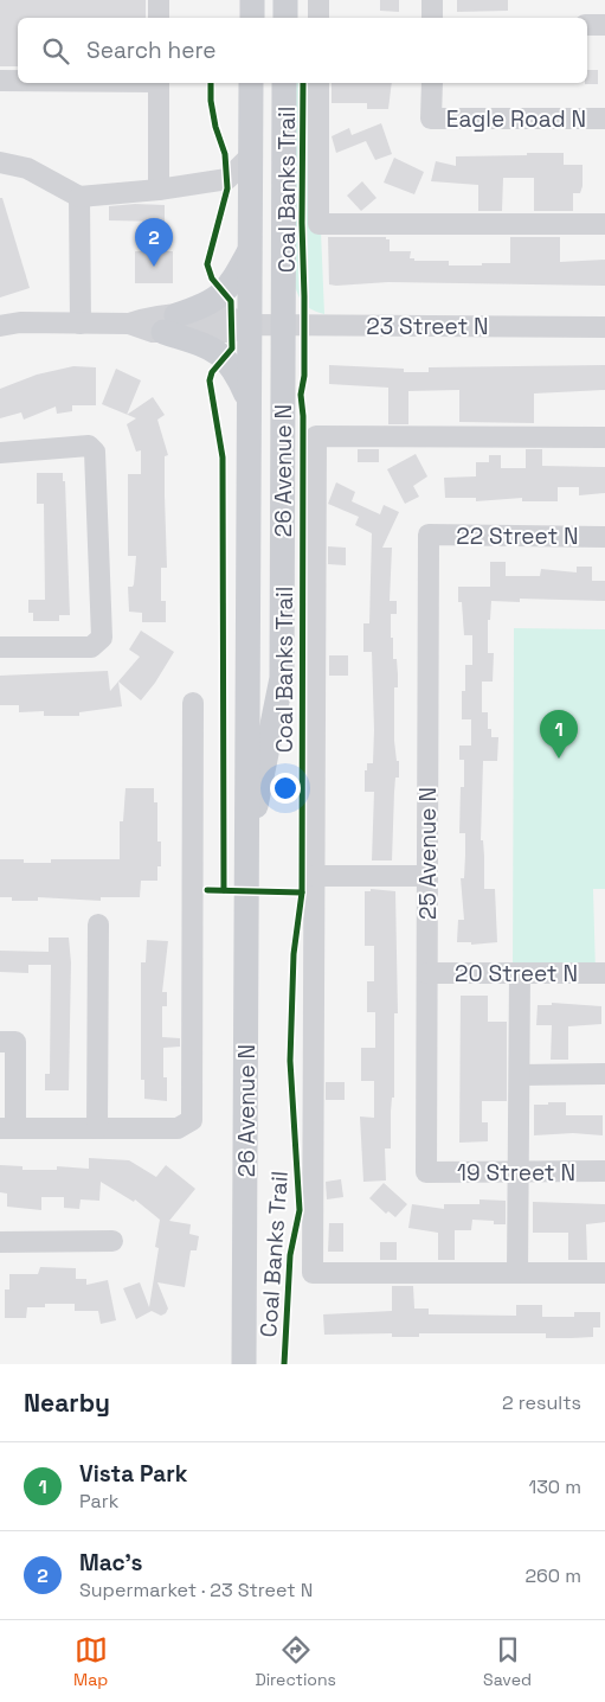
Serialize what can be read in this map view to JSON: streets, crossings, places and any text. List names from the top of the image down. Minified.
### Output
{"streets":{"main road":["26 Avenue N"],"street":["Eagle Road N","23 Street N","22 Street N","25 Avenue N","20 Street N","19 Street N"],"cycle path":["Coal Banks Trail"]},"crossings":[["23 Street N","26 Avenue N"],["22 Street N","25 Avenue N"],["25 Avenue N","20 Street N"],["25 Avenue N","19 Street N"]],"page":{"search":"Search here","pins":["2","1"],"heading":["Nearby","2 results"],"list":[{"mark":"1","name":"Vista Park","note":"Park","value":"130 m"},{"mark":"2","name":"Mac's","note":"Supermarket · 23 Street N","value":"260 m"}],"nav":["Map","Directions","Saved"]}}
